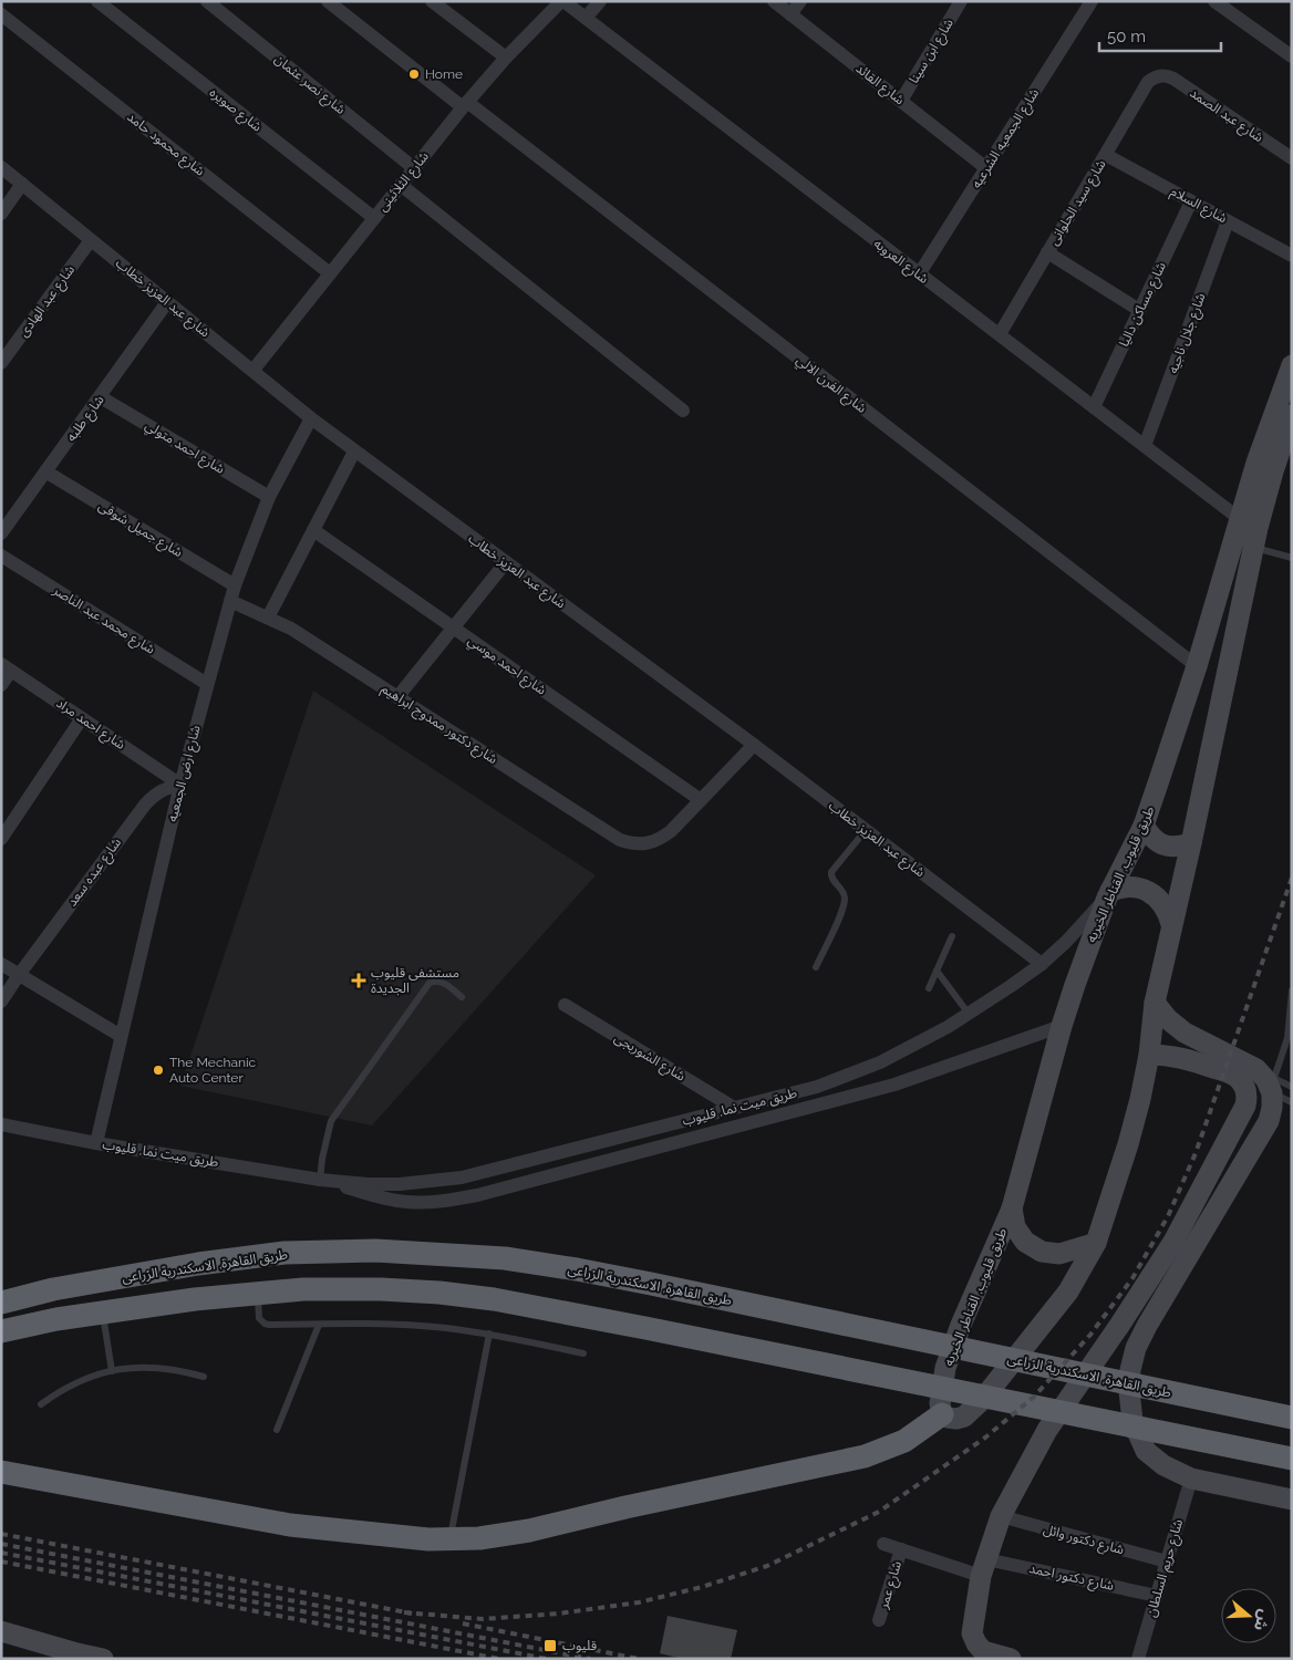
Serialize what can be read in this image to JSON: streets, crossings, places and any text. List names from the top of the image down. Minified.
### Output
{"streets":{"highway":["طريق القاهرة, الاسكندرية الزراعى"],"main road":["طريق قليوب, القناطر الخيريه"],"street":["شارع ابن سينا","شارع نصر عثمان","شارع القائد","شارع صويره","شارع عبد الصمد","شارع الجمعيه الشرعيه","شارع محمود حامد","شارع الثلاثينى","شارع سيد الحلوانى","شارع السلام","شارع العروبه","شارع عبد العزيز خطاب","شارع عبد الهادى","شارع مساكن داليا","شارع جلال ناجيه","شارع الفرن الالي","شارع طلبه","شارع احمد متولي","شارع جميل شوقى","شارع محمد عبد الناصر","شارع احمد موسي","شارع احمد مراد","شارع دكتور ممدوح ابراهيم","شارع ارض الجمعيه","شارع عبده سعد","شارع الشوربجى","طريق ميت نما, قليوب","شارع دكتور وائل","شارع حريم السلطان","شارع دكتور احمد","شارع عمر"]},"crossings":[["شارع ابن سينا","شارع القائد"],["شارع نصر عثمان","شارع الثلاثينى"],["شارع القائد","شارع الجمعيه الشرعيه"],["شارع صويره","شارع الثلاثينى"],["شارع عبد الصمد","شارع سيد الحلوانى"],["شارع الجمعيه الشرعيه","شارع العروبه"],["شارع محمود حامد","شارع الثلاثينى"],["شارع الثلاثينى","شارع العروبه"],["شارع الثلاثينى","شارع عبد العزيز خطاب"],["شارع الثلاثينى","شارع الفرن الالي"],["شارع سيد الحلوانى","شارع السلام"],["شارع سيد الحلوانى","شارع العروبه"],["شارع السلام","شارع مساكن داليا"],["شارع السلام","شارع جلال ناجيه"],["شارع العروبه","شارع مساكن داليا"],["شارع العروبه","شارع جلال ناجيه"],["شارع العروبه","طريق قليوب, القناطر الخيريه"],["شارع عبد العزيز خطاب","شارع عبد الهادى"],["شارع عبد العزيز خطاب","شارع طلبه"],["شارع عبد العزيز خطاب","شارع ارض الجمعيه"],["شارع عبد العزيز خطاب","طريق ميت نما, قليوب"],["شارع الفرن الالي","طريق قليوب, القناطر الخيريه"],["شارع طلبه","شارع احمد متولي"],["شارع طلبه","شارع جميل شوقى"],["شارع احمد متولي","شارع ارض الجمعيه"],["شارع جميل شوقى","شارع ارض الجمعيه"],["شارع محمد عبد الناصر","شارع ارض الجمعيه"],["شارع احمد موسي","شارع دكتور ممدوح ابراهيم"],["شارع احمد مراد","شارع ارض الجمعيه"],["شارع احمد مراد","شارع عبده سعد"],["شارع دكتور ممدوح ابراهيم","شارع ارض الجمعيه"],["شارع ارض الجمعيه","شارع عبده سعد"],["شارع ارض الجمعيه","طريق ميت نما, قليوب"],["طريق قليوب, القناطر الخيريه","طريق ميت نما, قليوب"],["شارع الشوربجى","طريق ميت نما, قليوب"],["شارع دكتور وائل","شارع حريم السلطان"],["شارع حريم السلطان","شارع دكتور احمد"],["شارع دكتور احمد","شارع عمر"]],"places":{"other":["Home","The Mechanic Auto Center"],"health":["مستشفى قليوب الجديدة"],"transit":["قليوب"]},"scale_bar":"50 m","north":"right"}
